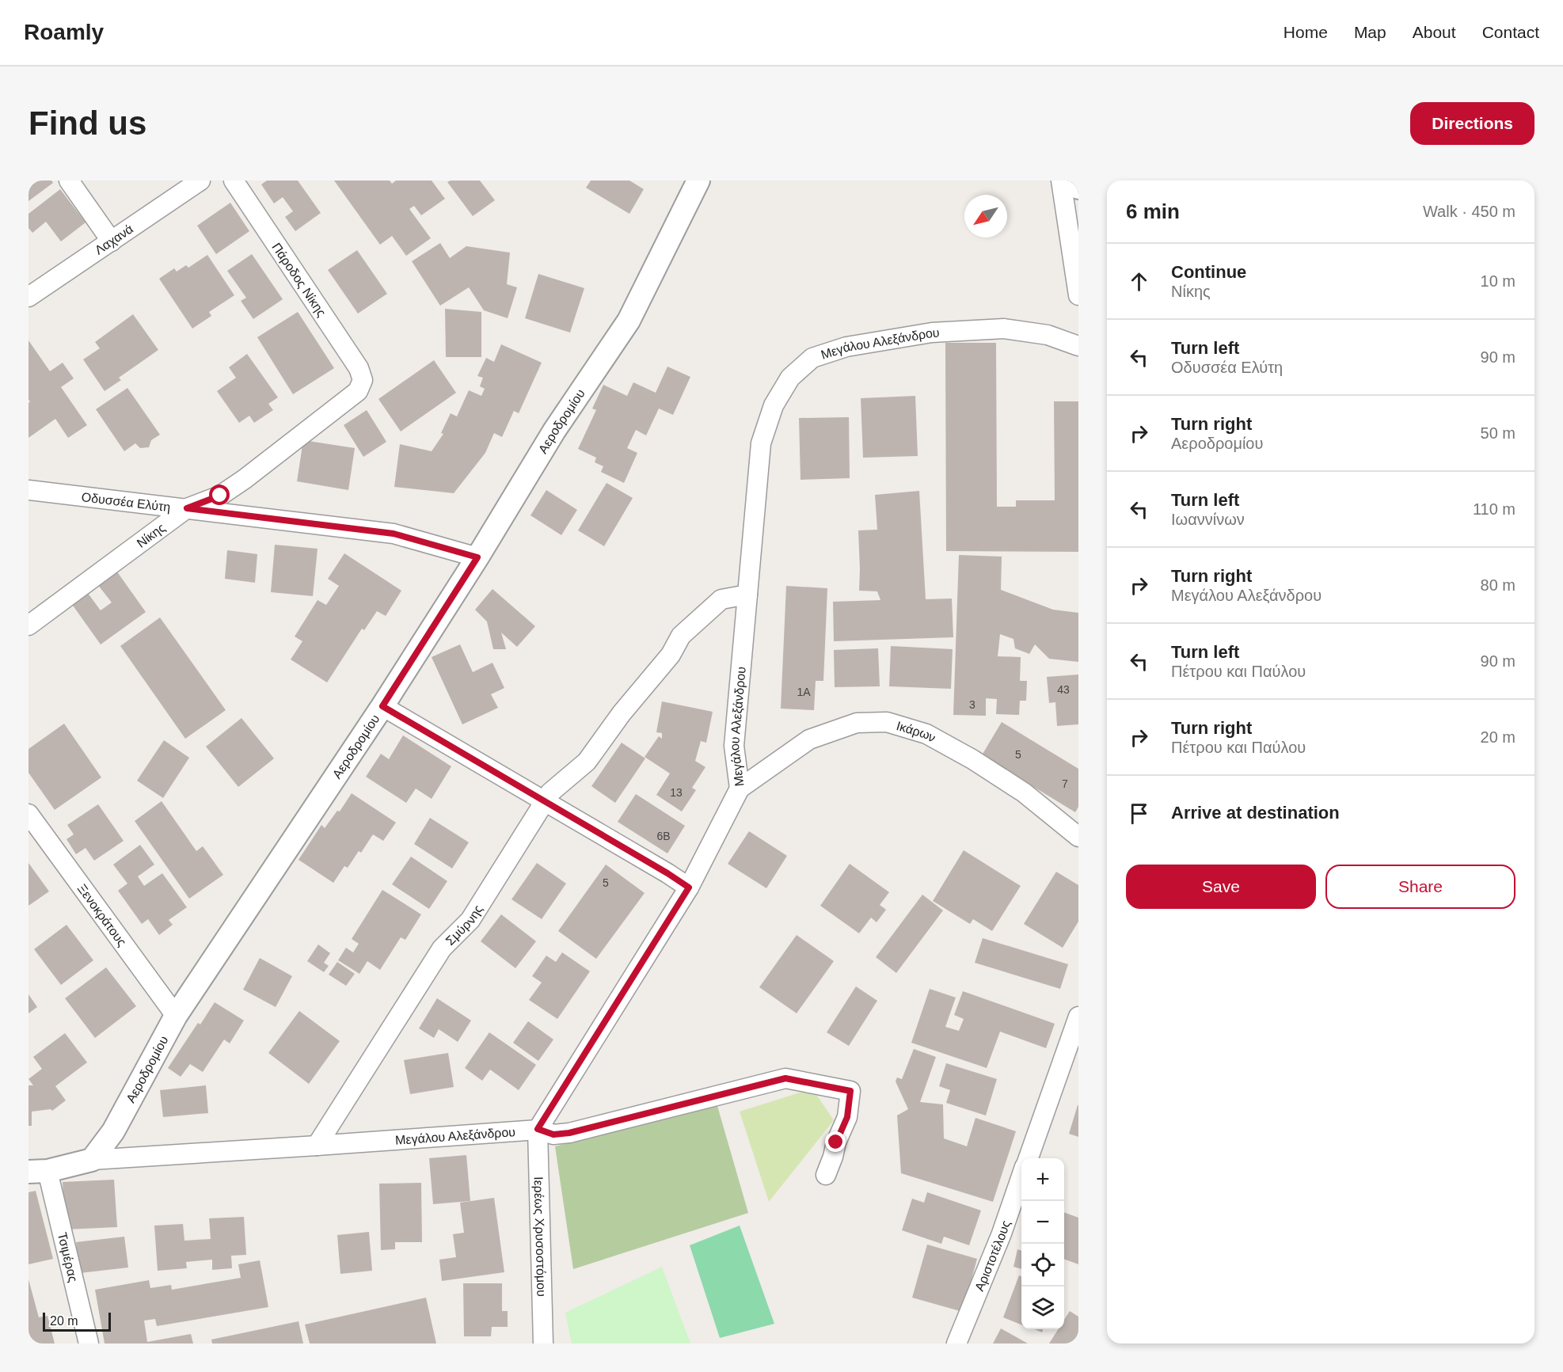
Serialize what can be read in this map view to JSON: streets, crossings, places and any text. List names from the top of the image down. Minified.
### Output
{"streets":{"street":["Λαχανά","Πάροδος Νίκης","Μεγάλου Αλεξάνδρου","Αεροδρομίου","Οδυσσέα Ελύτη","Νίκης","Ικάρων","Ξενοκράτους","Σμύρνης","Ιερέως Χρυσοστόμου","Αριστοτέλους","Τσιμέρας"]},"crossings":[["Πάροδος Νίκης","Νίκης"],["Μεγάλου Αλεξάνδρου","Αεροδρομίου"],["Μεγάλου Αλεξάνδρου","Ικάρων"],["Μεγάλου Αλεξάνδρου","Σμύρνης"],["Μεγάλου Αλεξάνδρου","Ιερέως Χρυσοστόμου"],["Μεγάλου Αλεξάνδρου","Τσιμέρας"],["Αεροδρομίου","Οδυσσέα Ελύτη"],["Αεροδρομίου","Ξενοκράτους"],["Οδυσσέα Ελύτη","Νίκης"]],"house_numbers":["43","1A","3","5","7","13","6B","5"],"scale_bar":"20 m","north":"bottom left","page":{"header":"Roamly","nav":["Home","Map","About","Contact"],"buttons":["Directions",["Save","Share"]],"title":"Find us","heading":["6 min","Walk · 450 m"],"list":[["Continue","Νίκης","10 m"],["Turn left","Οδυσσέα Ελύτη","90 m"],["Turn right","Αεροδρομίου","50 m"],["Turn left","Ιωαννίνων","110 m"],["Turn right","Μεγάλου Αλεξάνδρου","80 m"],["Turn left","Πέτρου και Παύλου","90 m"],["Turn right","Πέτρου και Παύλου","20 m"],"Arrive at destination"],"map_buttons":["+","−"],"scale":"20 m"}}
